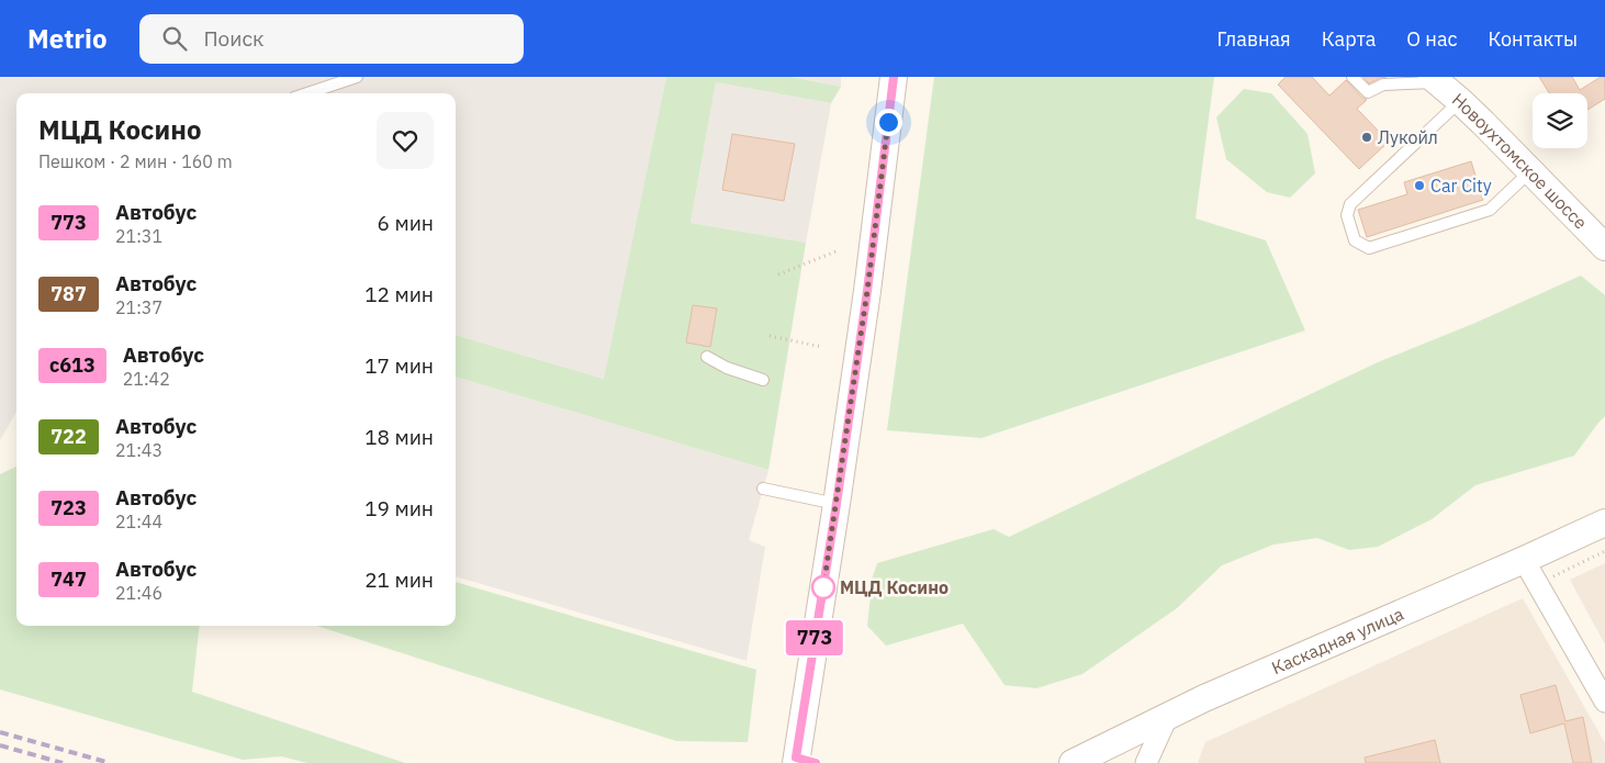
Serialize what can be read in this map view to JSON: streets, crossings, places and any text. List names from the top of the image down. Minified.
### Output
{"streets":{"street":["Новоухтомское шоссе","Каскадная улица"]},"places":["Лукойл","Car City","МЦД Косино"],"lines":["bus line 773"],"page":{"header":"Metrio","search":"Поиск","nav":["Главная","Карта","О нас","Контакты"],"on_map":"773","heading":["МЦД Косино","Пешком · 2 мин · 160 m"],"list":[{"mark":"773","name":"Автобус","note":"21:31","value":"6 мин"},{"mark":"787","name":"Автобус","note":"21:37","value":"12 мин"},{"mark":"с613","name":"Автобус","note":"21:42","value":"17 мин"},{"mark":"722","name":"Автобус","note":"21:43","value":"18 мин"},{"mark":"723","name":"Автобус","note":"21:44","value":"19 мин"},{"mark":"747","name":"Автобус","note":"21:46","value":"21 мин"}]}}
